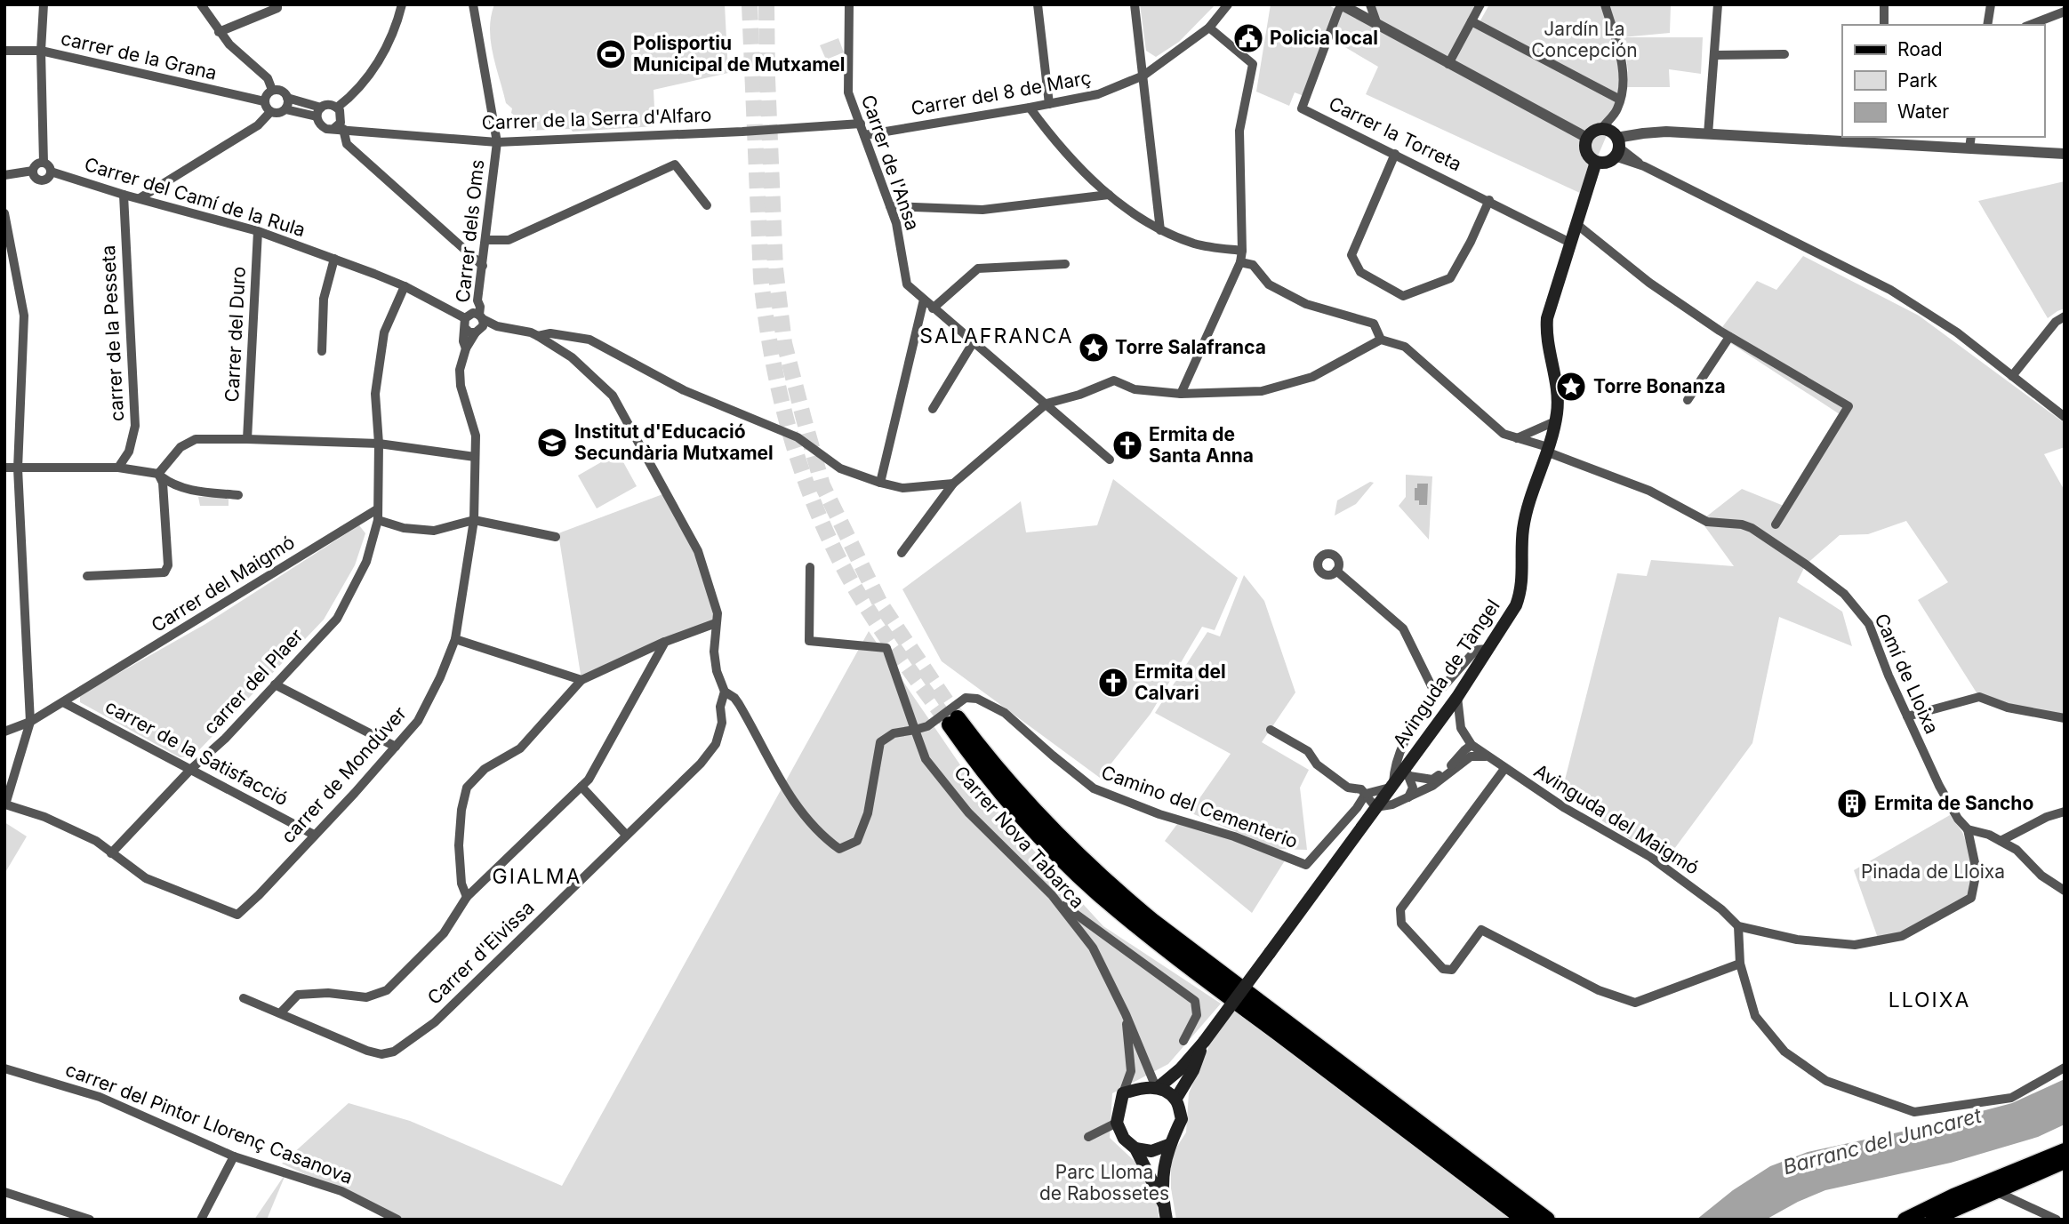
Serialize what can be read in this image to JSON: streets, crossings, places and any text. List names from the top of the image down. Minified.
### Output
{"streets":{"main road":["Avinguda de Tàngel"],"street":["carrer de la Grana","Carrer del 8 de Març","Carrer de la Serra d'Alfaro","Carrer la Torreta","Carrer de l'Ansa","Carrer del Camí de la Rula","Carrer dels Oms","carrer de la Pesseta","Carrer del Duro","Carrer del Maigmó","Camí de Lloixa","carrer del Plaer","carrer de la Satisfacció","carrer de Mondúver","Camino del Cementerio","Avinguda del Maigmó","Carrer Nova Tabarca","Carrer d'Eivissa","carrer del Pintor Llorenç Casanova"]},"crossings":[["Carrer del 8 de Març","Carrer de l'Ansa"],["Carrer de la Serra d'Alfaro","Carrer de l'Ansa"],["Carrer de la Serra d'Alfaro","Carrer dels Oms"],["Carrer la Torreta","Avinguda de Tàngel"],["Carrer del Camí de la Rula","Carrer dels Oms"],["Carrer del Camí de la Rula","carrer de la Pesseta"],["Carrer del Camí de la Rula","Carrer del Duro"],["Carrer del Camí de la Rula","carrer de Mondúver"],["Carrer dels Oms","carrer de Mondúver"],["Carrer del Maigmó","carrer del Plaer"],["Carrer del Maigmó","carrer de la Satisfacció"],["Avinguda de Tàngel","Camí de Lloixa"],["Avinguda de Tàngel","Avinguda del Maigmó"],["carrer del Plaer","carrer de la Satisfacció"],["carrer del Plaer","carrer de Mondúver"],["carrer de la Satisfacció","carrer de Mondúver"],["Camino del Cementerio","Carrer Nova Tabarca"]],"districts":["SALAFRANCA","GIALMA","LLOIXA"],"water":["Barranc del Juncaret"],"parks":["Jardín La Concepción","Pinada de Lloixa","Parc Lloma de Rabossetes"],"places":{"public building":["Policia local"],"sports":["Polisportiu Municipal de Mutxamel"],"place":["Torre Salafranca","Torre Bonanza"],"school or university":["Institut d'Educació Secundària Mutxamel"],"church":["Ermita de Santa Anna","Ermita del Calvari"],"building":["Ermita de Sancho"]},"legend":["Road","Park","Water"]}
